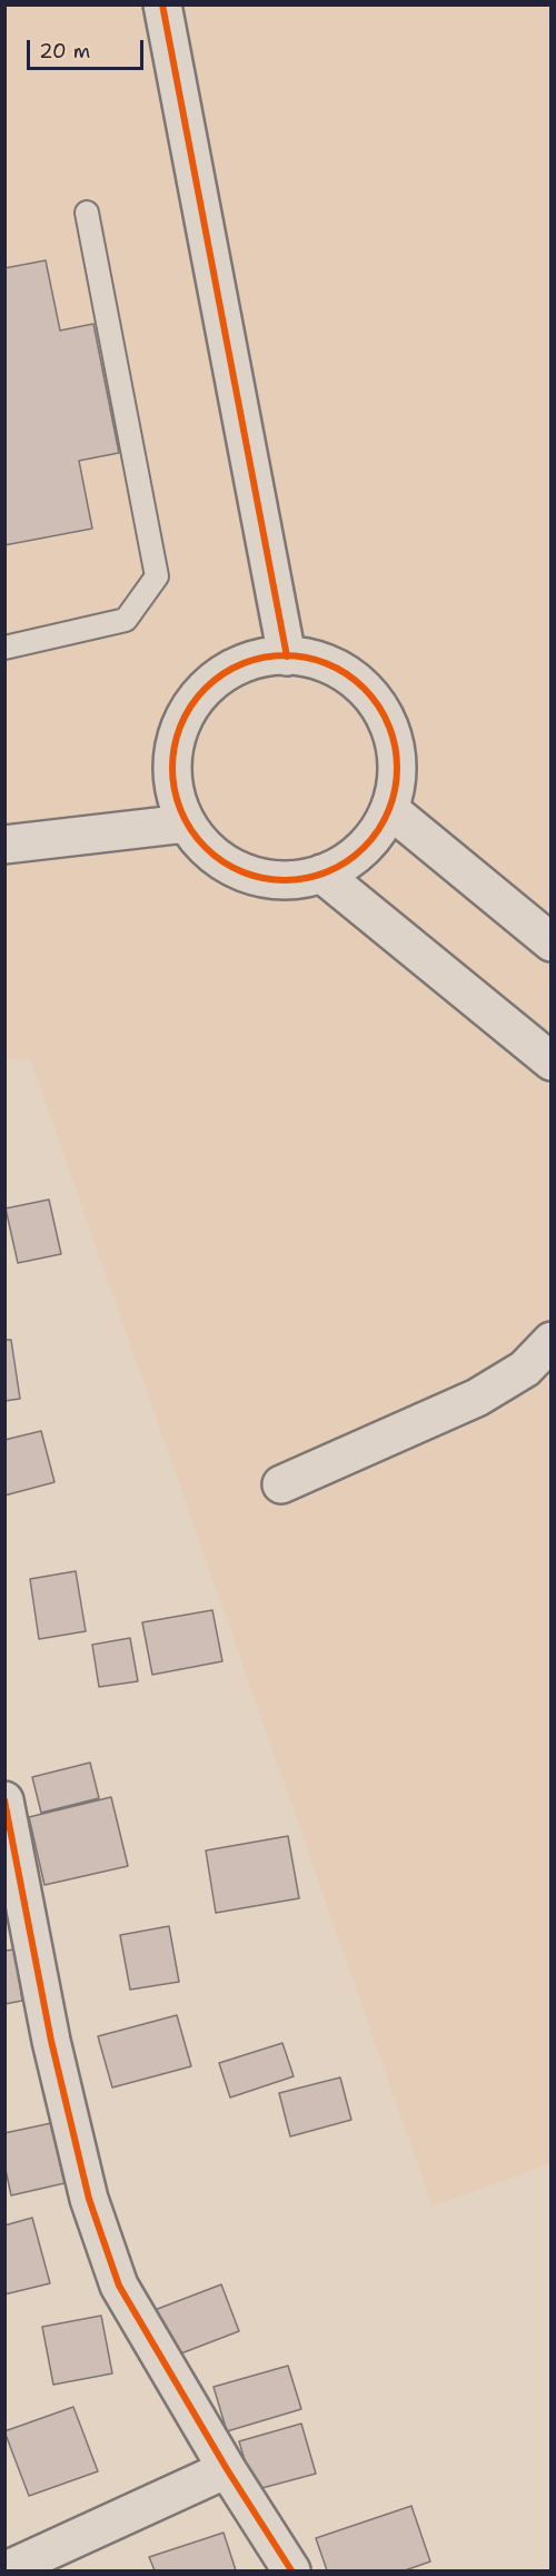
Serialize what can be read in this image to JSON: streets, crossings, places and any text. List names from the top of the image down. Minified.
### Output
{"scale_bar":"20 m"}
